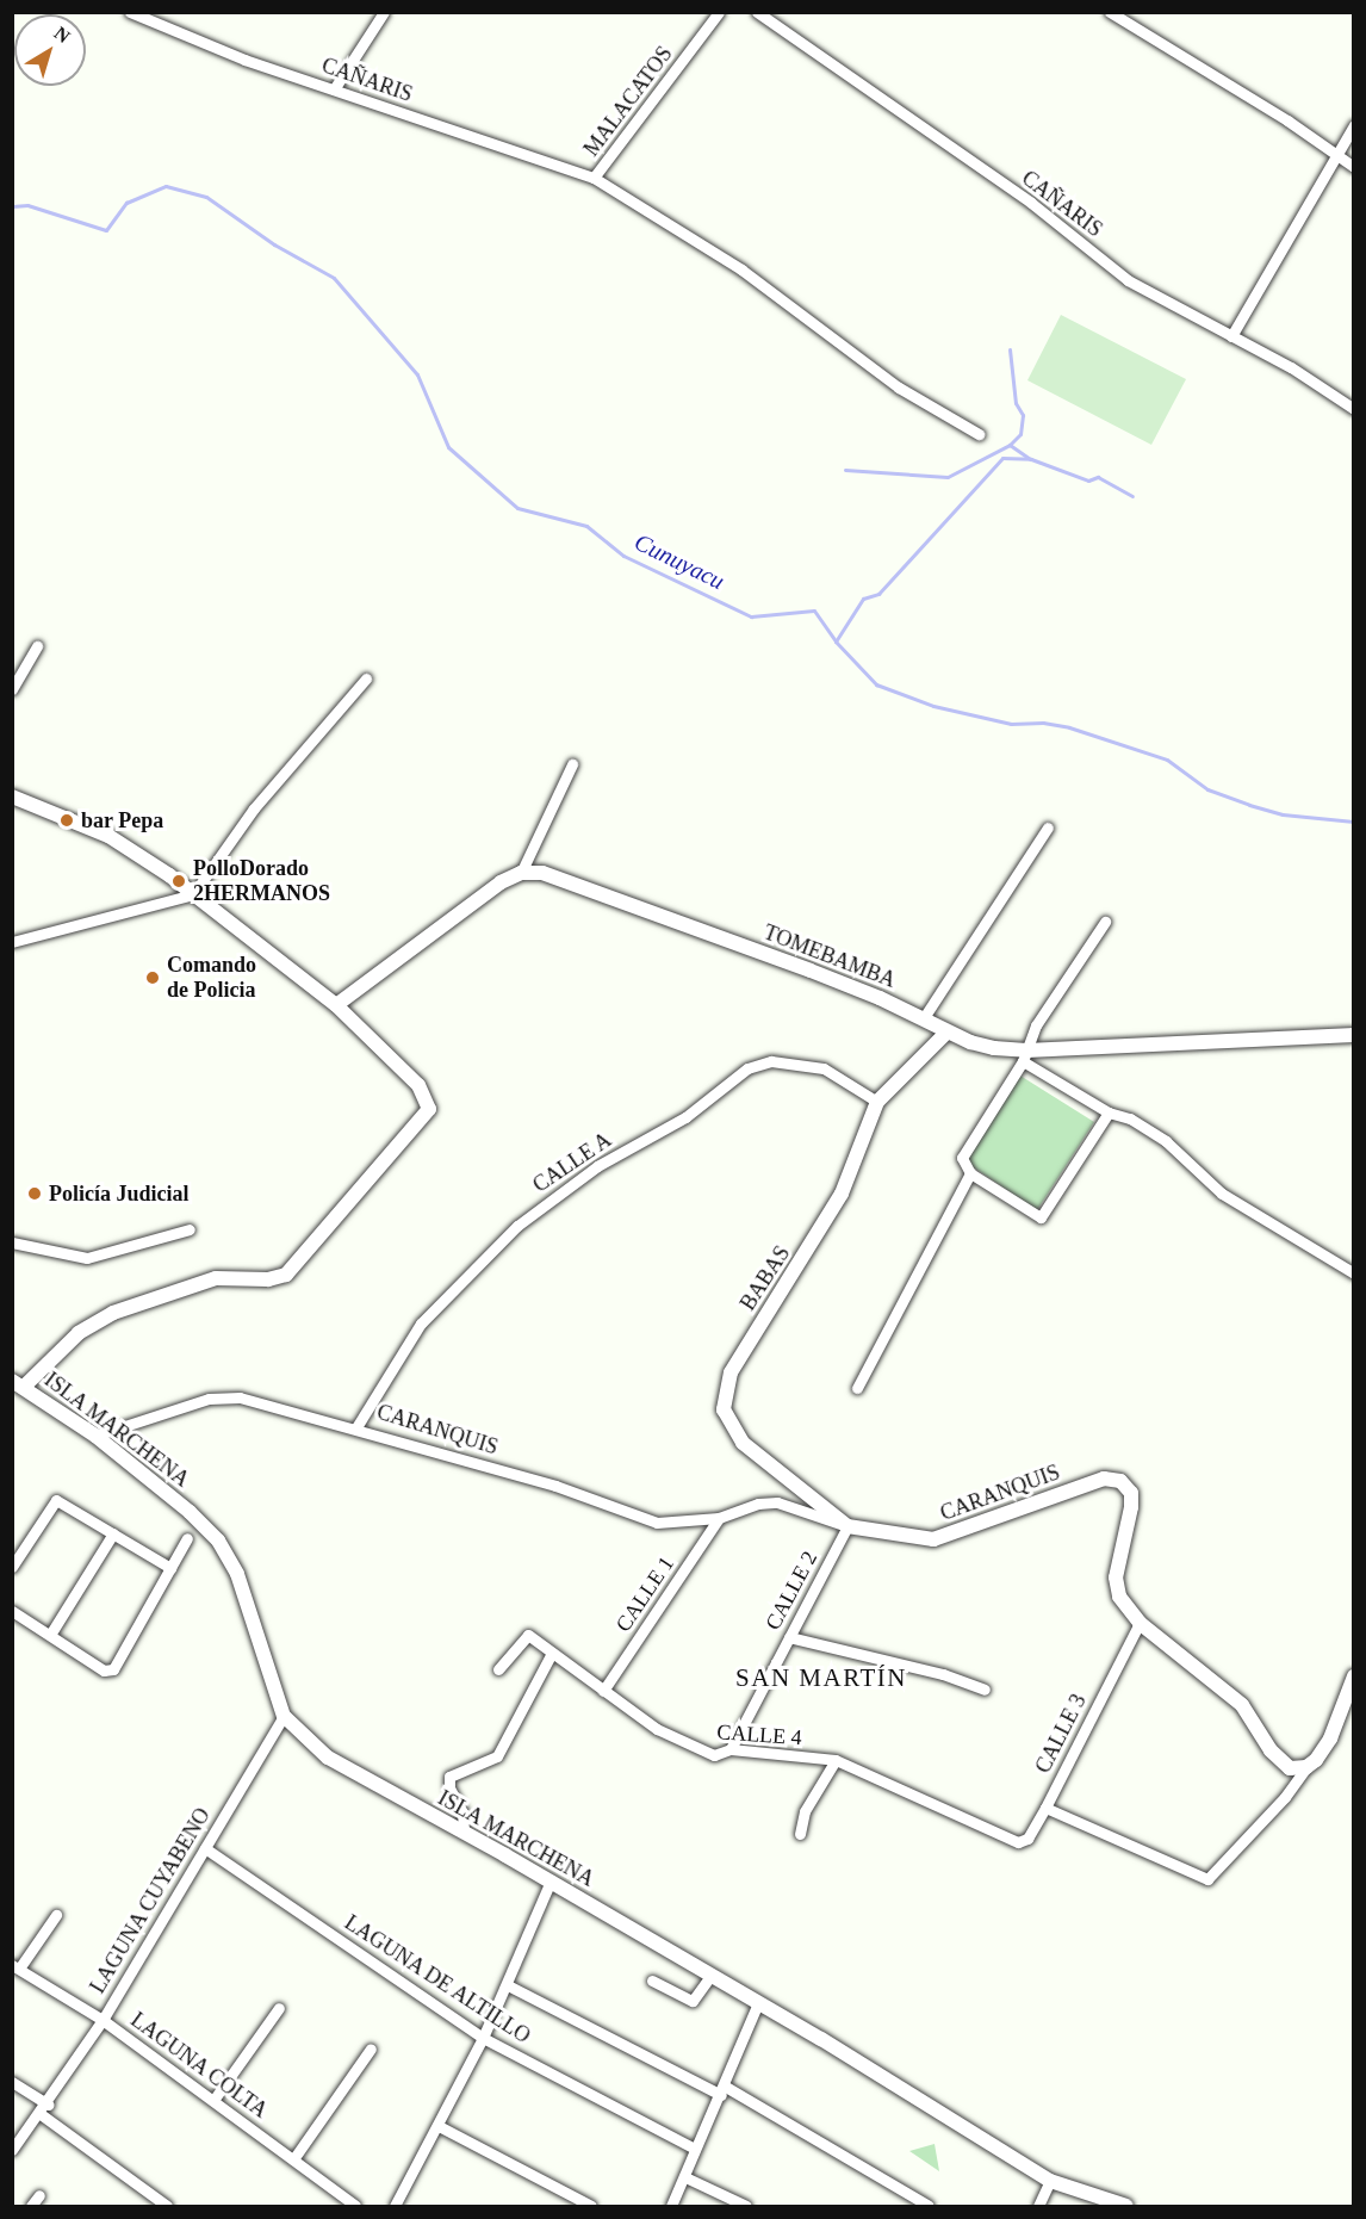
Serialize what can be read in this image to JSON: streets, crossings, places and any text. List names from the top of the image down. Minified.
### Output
{"streets":{"street":["CAÑARIS","MALACATOS","TOMEBAMBA","CALLE A","BABAS","ISLA MARCHENA","CARANQUIS","CALLE 2","CALLE 1","CALLE 3","CALLE 4","LAGUNA CUYABENO","LAGUNA DE ALTILLO","LAGUNA COLTA"]},"crossings":[["CAÑARIS","MALACATOS"],["TOMEBAMBA","BABAS"],["CALLE A","BABAS"],["CALLE A","CARANQUIS"],["BABAS","CARANQUIS"],["BABAS","CALLE 2"],["ISLA MARCHENA","CARANQUIS"],["ISLA MARCHENA","LAGUNA CUYABENO"],["CARANQUIS","CALLE 2"],["CARANQUIS","CALLE 1"],["CARANQUIS","CALLE 3"],["CALLE 2","CALLE 4"],["CALLE 1","CALLE 4"],["CALLE 3","CALLE 4"],["LAGUNA CUYABENO","LAGUNA DE ALTILLO"],["LAGUNA CUYABENO","LAGUNA COLTA"]],"districts":["SAN MARTÍN"],"water":["Cunuyacu"],"places":["bar Pepa","PolloDorado 2HERMANOS","Comando de Policia","Policía Judicial"],"north":"top right"}
